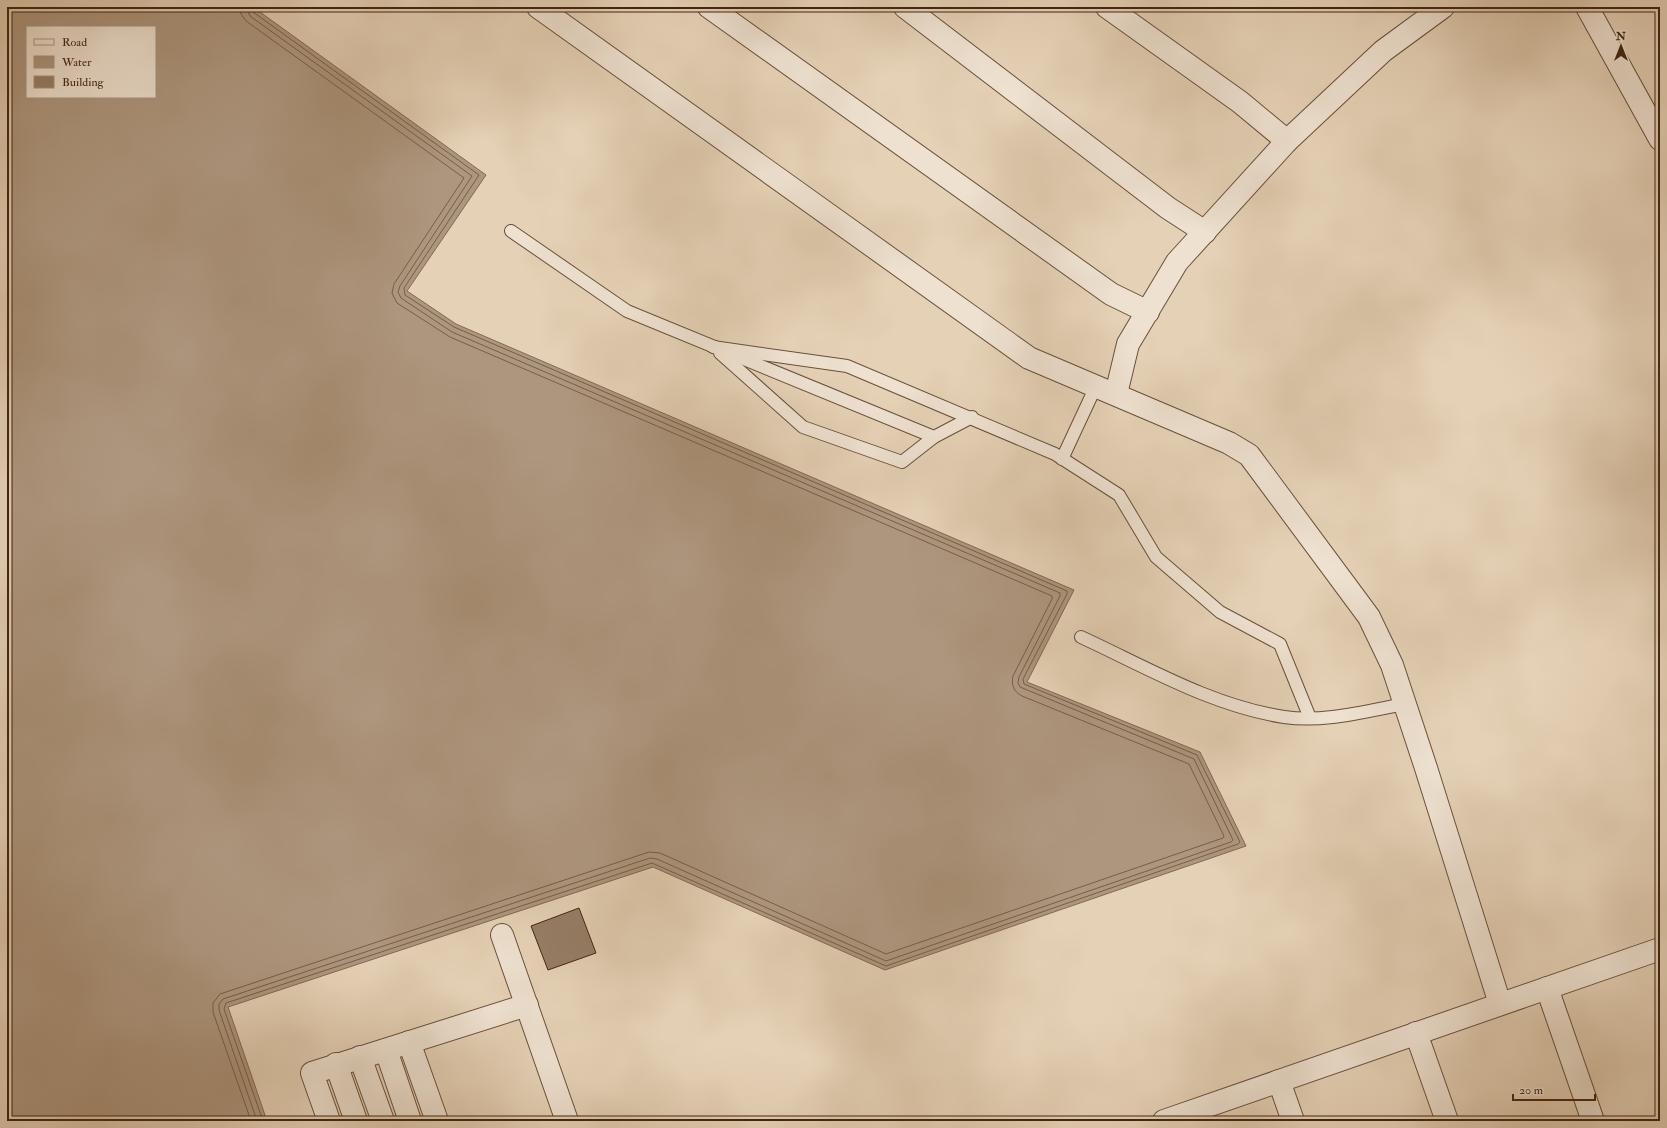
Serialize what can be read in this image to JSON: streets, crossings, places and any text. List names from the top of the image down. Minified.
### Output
{"legend":["Road","Water","Building"],"scale_bar":"20 m","north":"top"}
